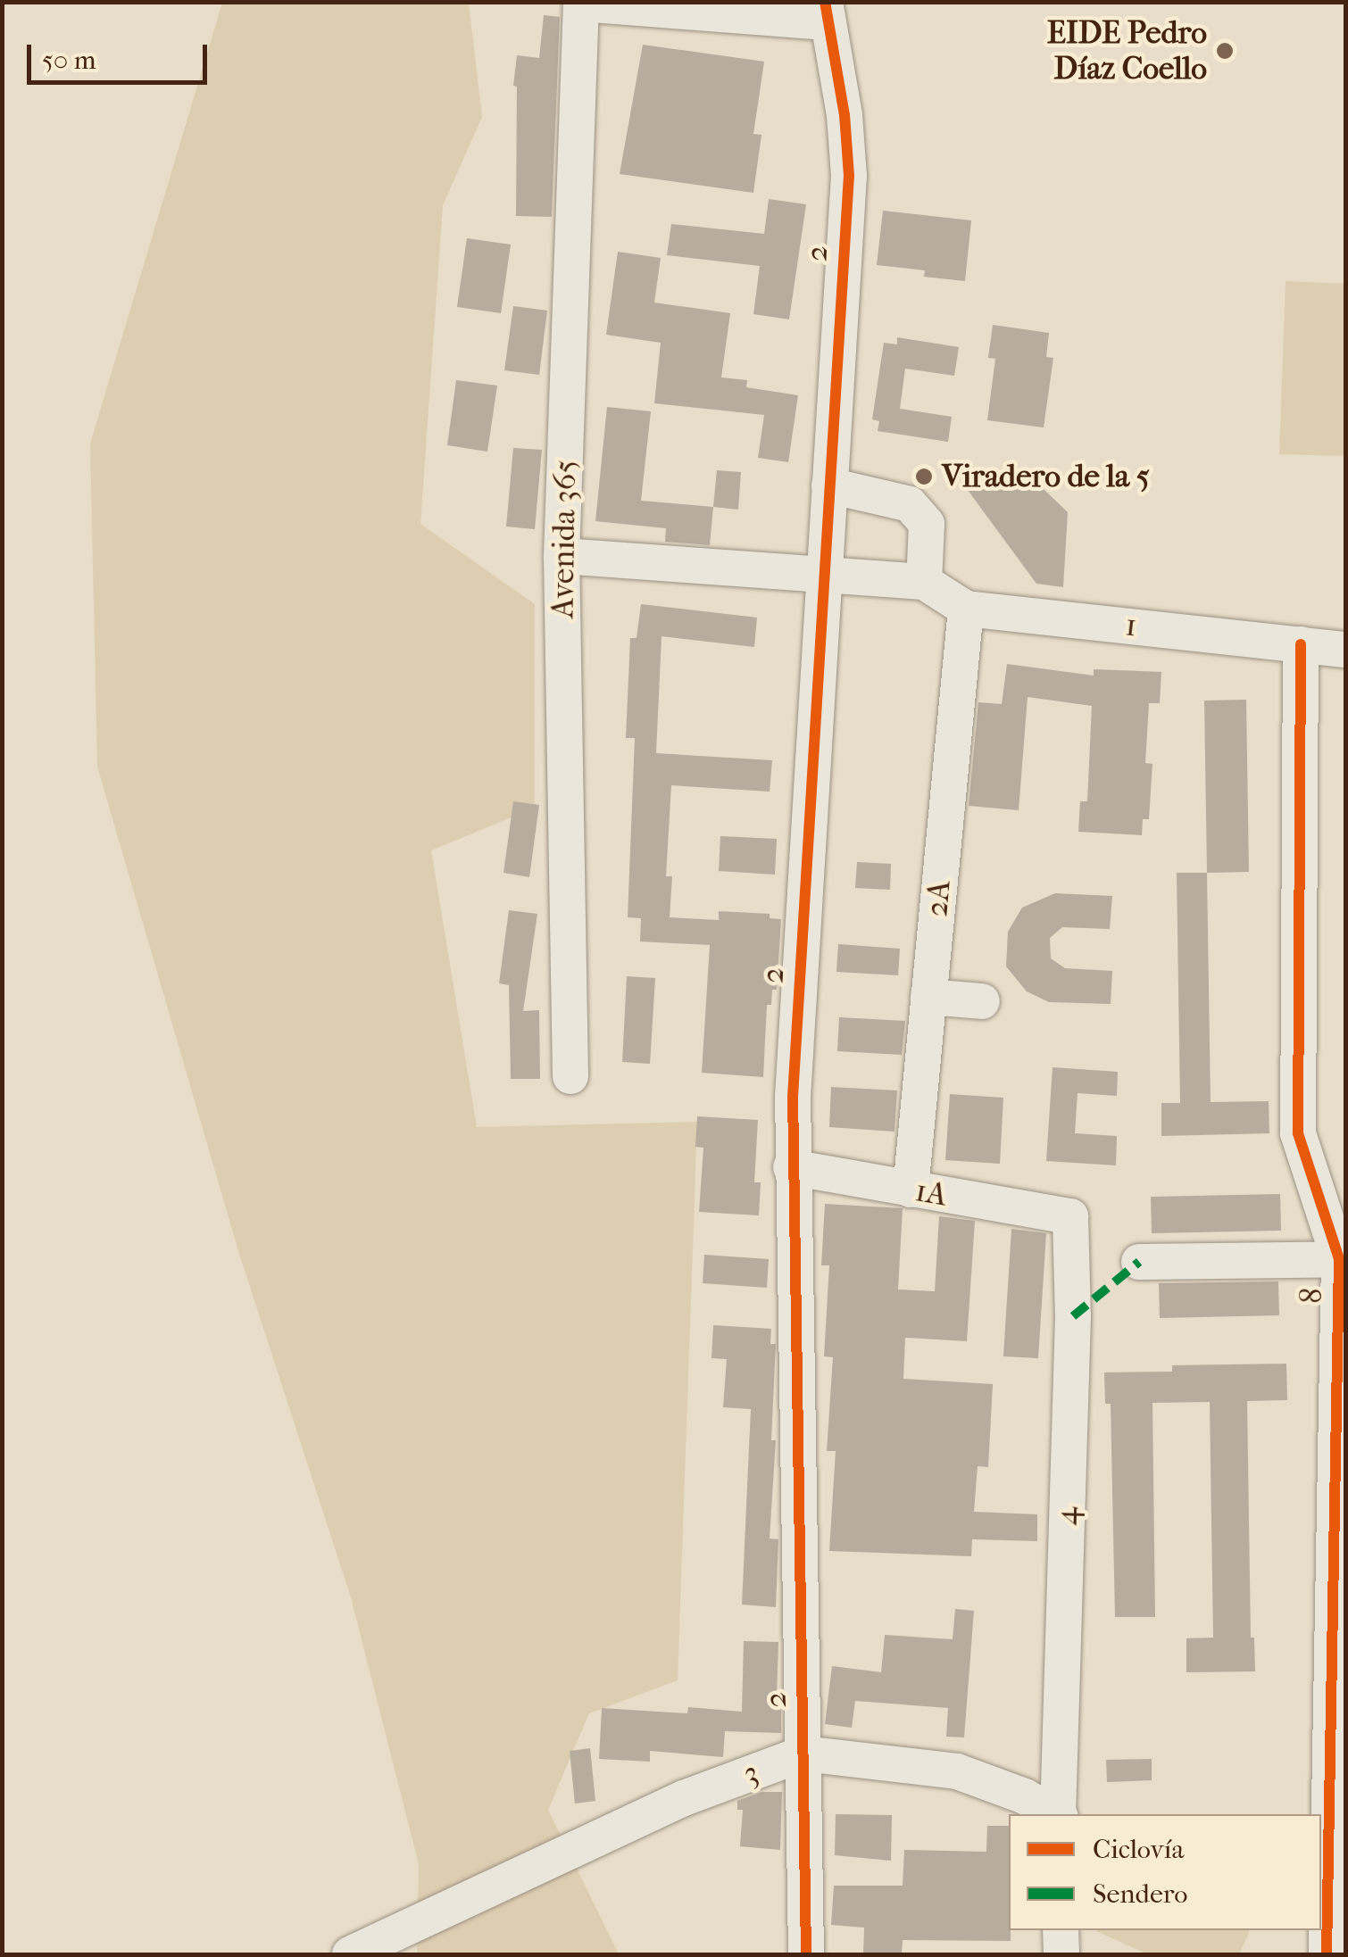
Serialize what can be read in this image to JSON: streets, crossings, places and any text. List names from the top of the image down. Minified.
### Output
{"streets":{"street":["2","Avenida 365","1","2A","1A","8","4","3"]},"crossings":[["2","1"],["2","1A"],["2","3"],["Avenida 365","1"],["1","2A"],["1","8"],["2A","1A"],["1A","4"]],"places":["EIDE Pedro Díaz Coello","Viradero de la 5"],"legend":["Ciclovía","Sendero"],"scale_bar":"50 m"}
